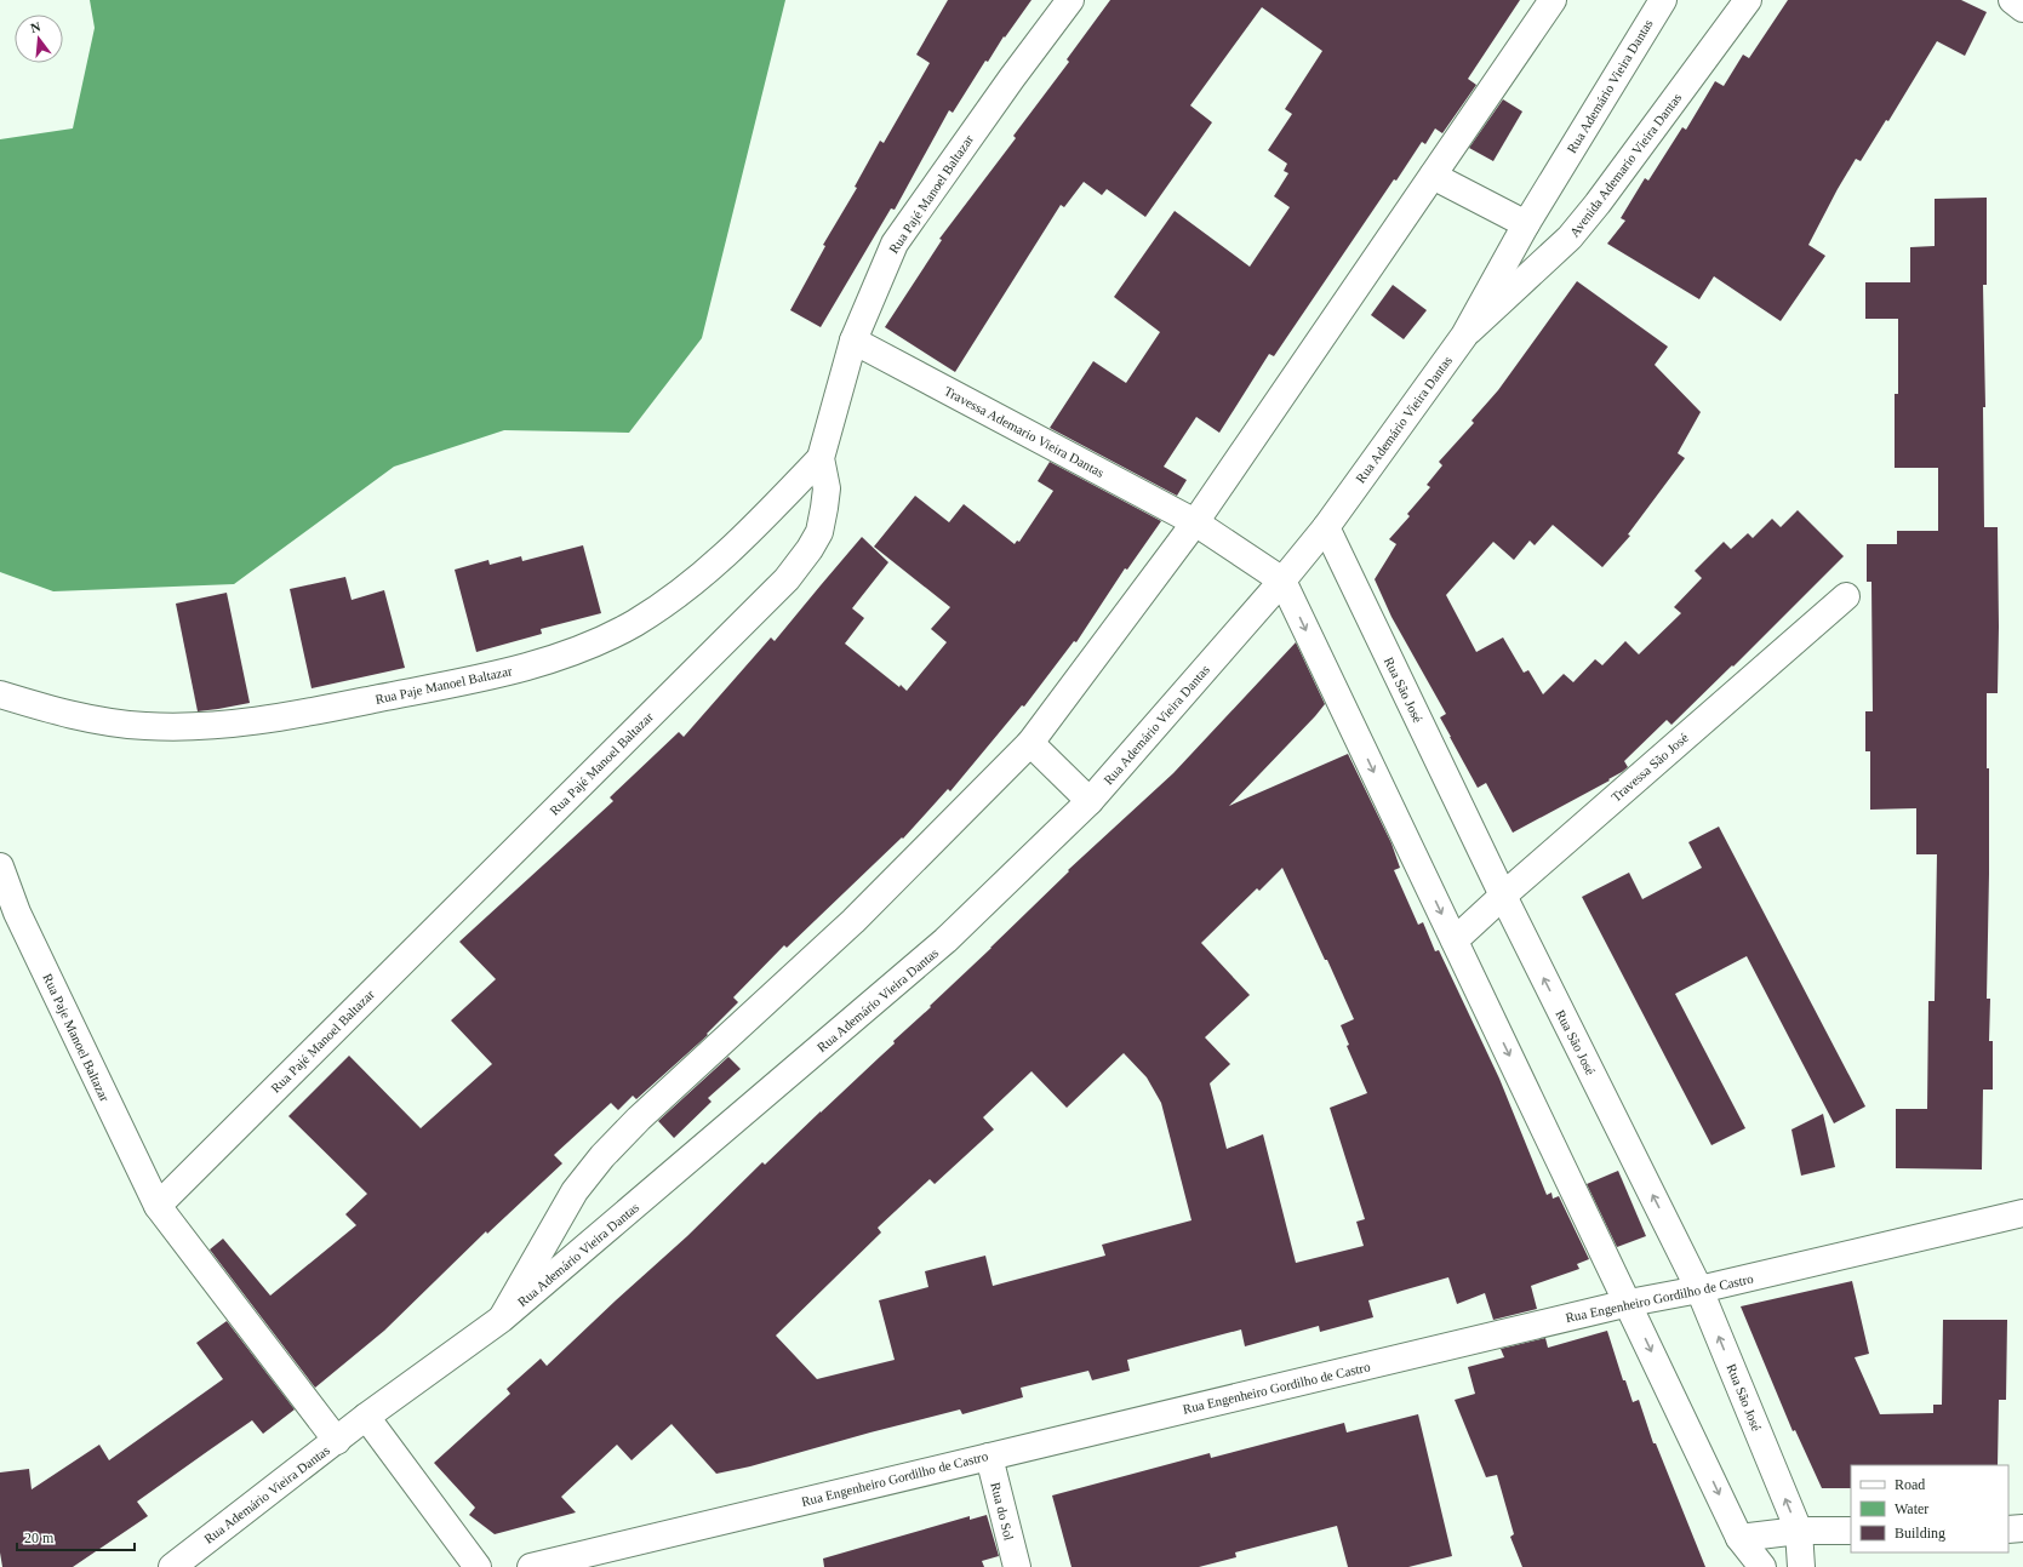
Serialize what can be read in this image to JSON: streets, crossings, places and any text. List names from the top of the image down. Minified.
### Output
{"streets":{"street":["Rua Ademário Vieira Dantas","Avenida Ademario Vieira Dantas","Rua Pajé Manoel Baltazar","Travessa Ademario Vieira Dantas","Rua Paje Manoel Baltazar","Rua São José","Travessa São José","Rua Engenheiro Gordilho de Castro","Rua do Sol"]},"crossings":[["Rua Ademário Vieira Dantas","Avenida Ademario Vieira Dantas"],["Rua Ademário Vieira Dantas","Travessa Ademario Vieira Dantas"],["Rua Ademário Vieira Dantas","Rua São José"],["Rua Pajé Manoel Baltazar","Travessa Ademario Vieira Dantas"],["Rua Pajé Manoel Baltazar","Rua Paje Manoel Baltazar"],["Rua São José","Travessa São José"],["Rua São José","Rua Engenheiro Gordilho de Castro"],["Rua Engenheiro Gordilho de Castro","Rua do Sol"]],"legend":["Road","Water","Building"],"scale_bar":"20 m","north":"top"}
